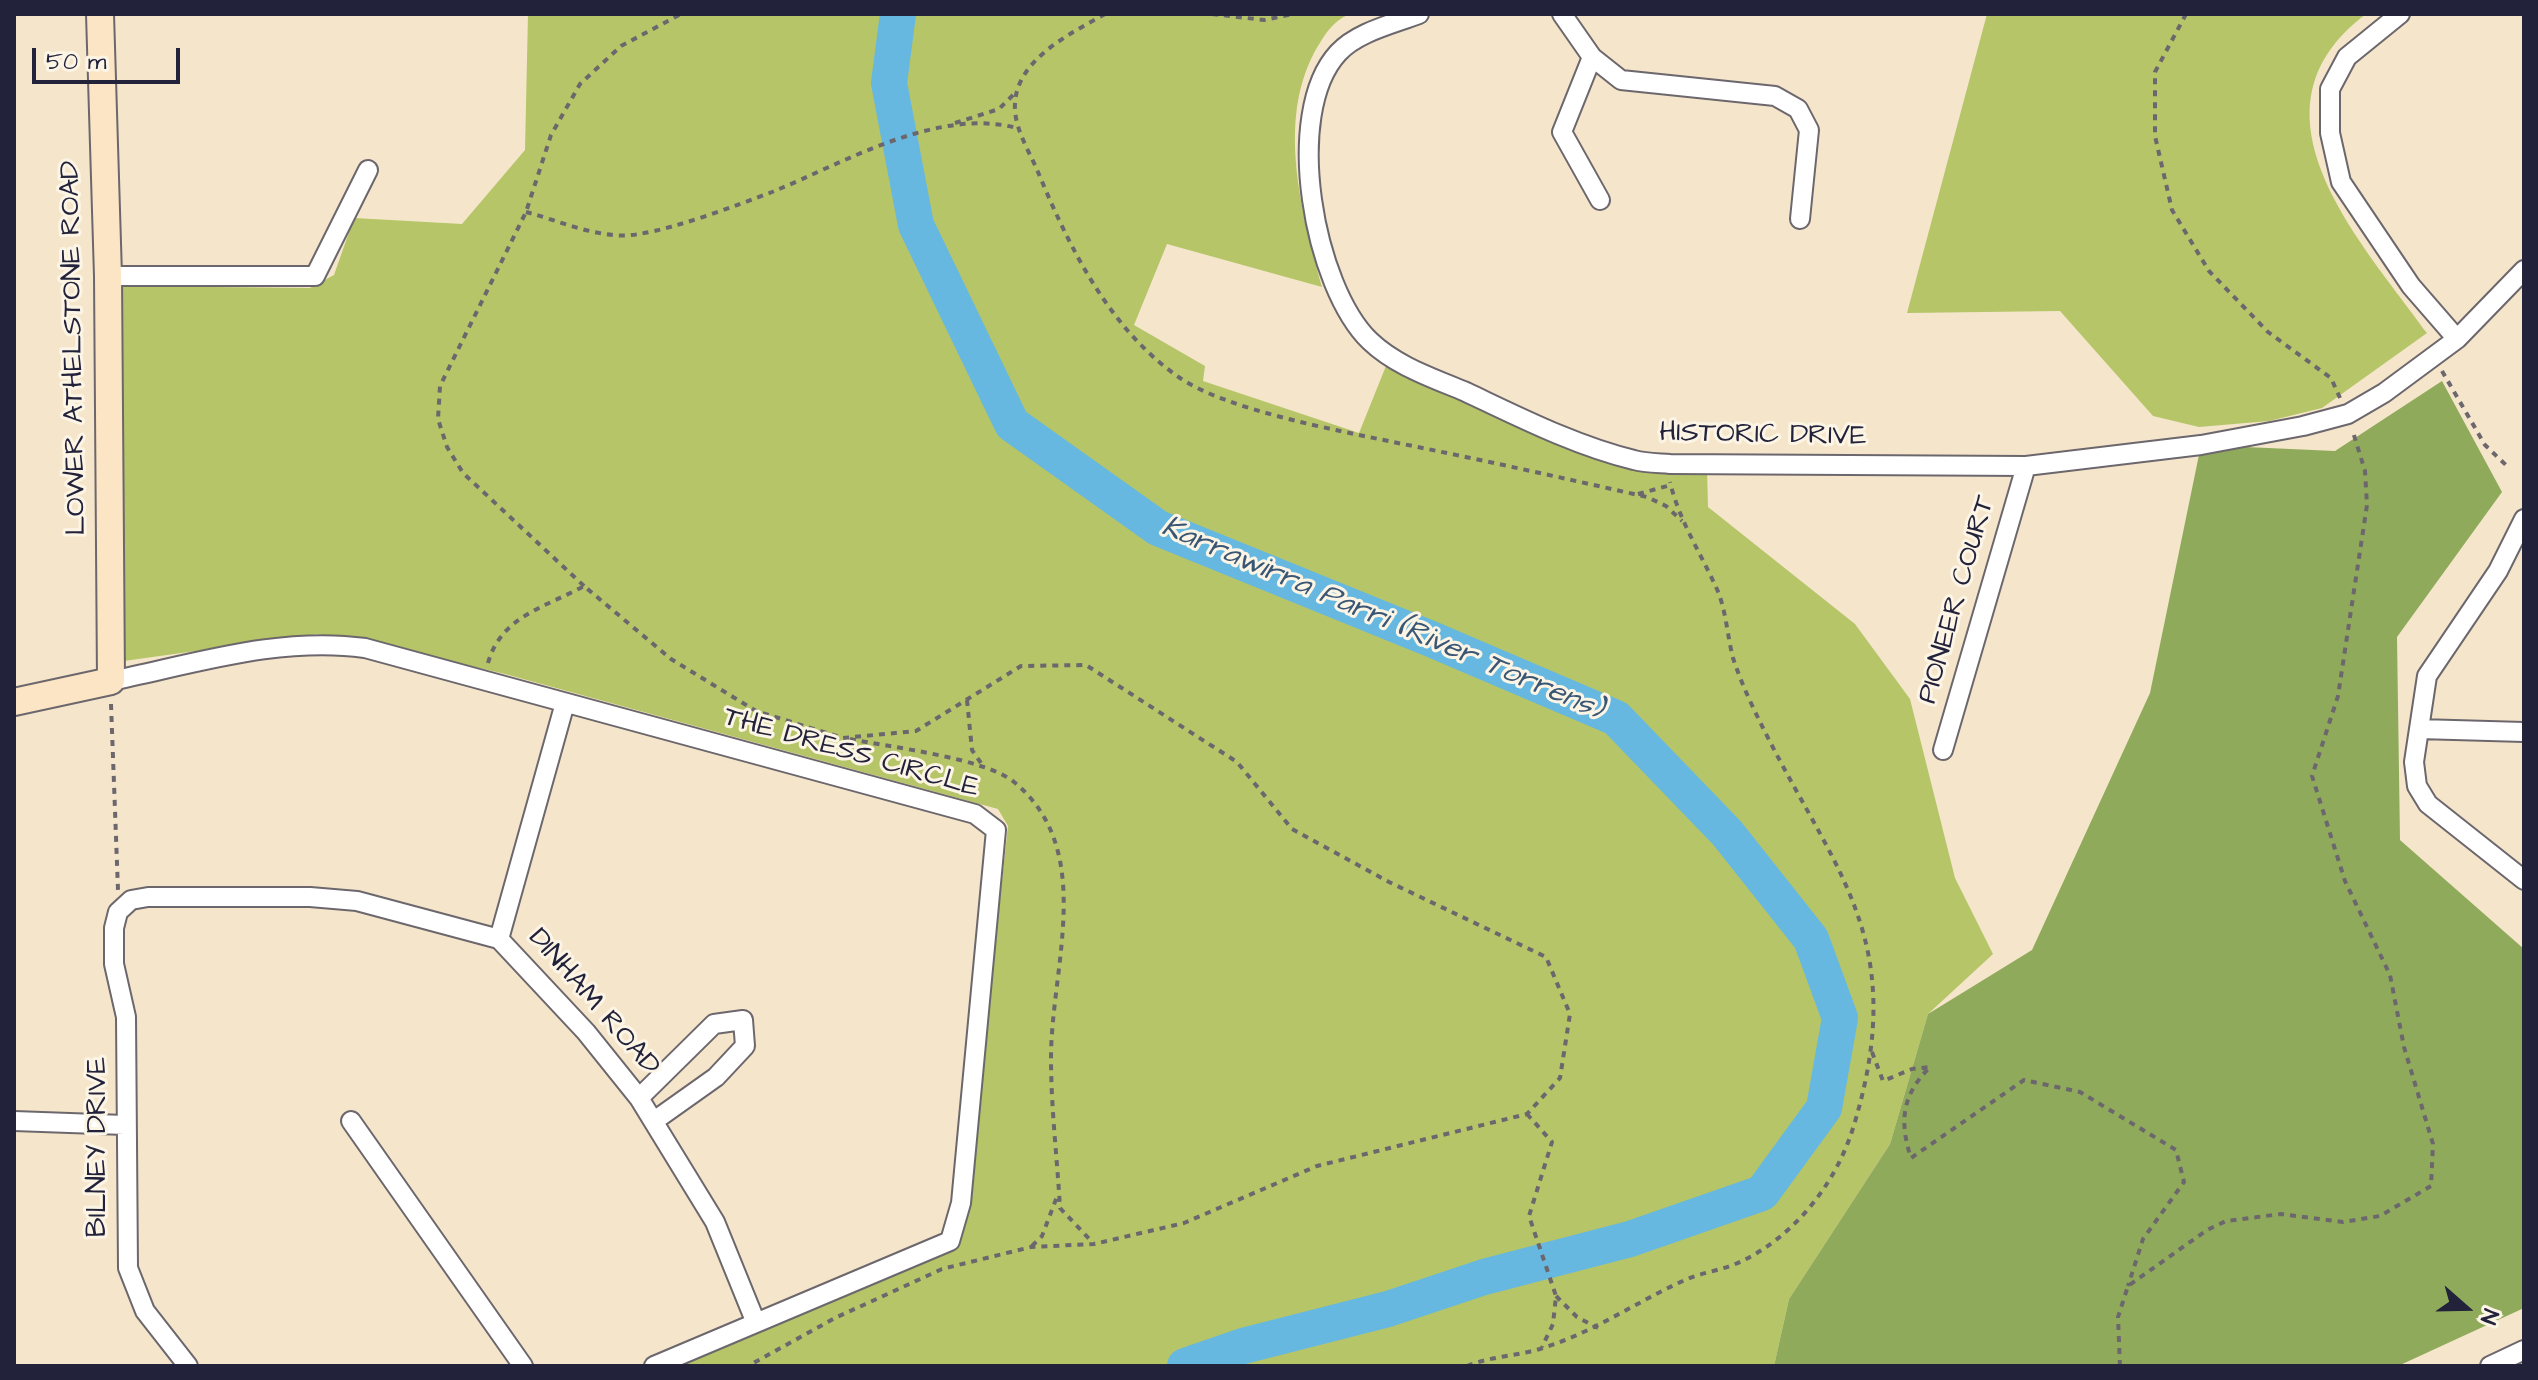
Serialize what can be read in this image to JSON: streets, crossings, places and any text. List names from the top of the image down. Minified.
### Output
{"streets":{"street":["LOWER ATHELSTONE ROAD","HISTORIC DRIVE","PIONEER COURT","THE DRESS CIRCLE","DINHAM ROAD","BILNEY DRIVE"]},"crossings":[["LOWER ATHELSTONE ROAD","THE DRESS CIRCLE"],["HISTORIC DRIVE","PIONEER COURT"],["THE DRESS CIRCLE","DINHAM ROAD"],["DINHAM ROAD","BILNEY DRIVE"]],"water":["Karrawirra Parri (River Torrens)"],"scale_bar":"50 m","north":"right"}
